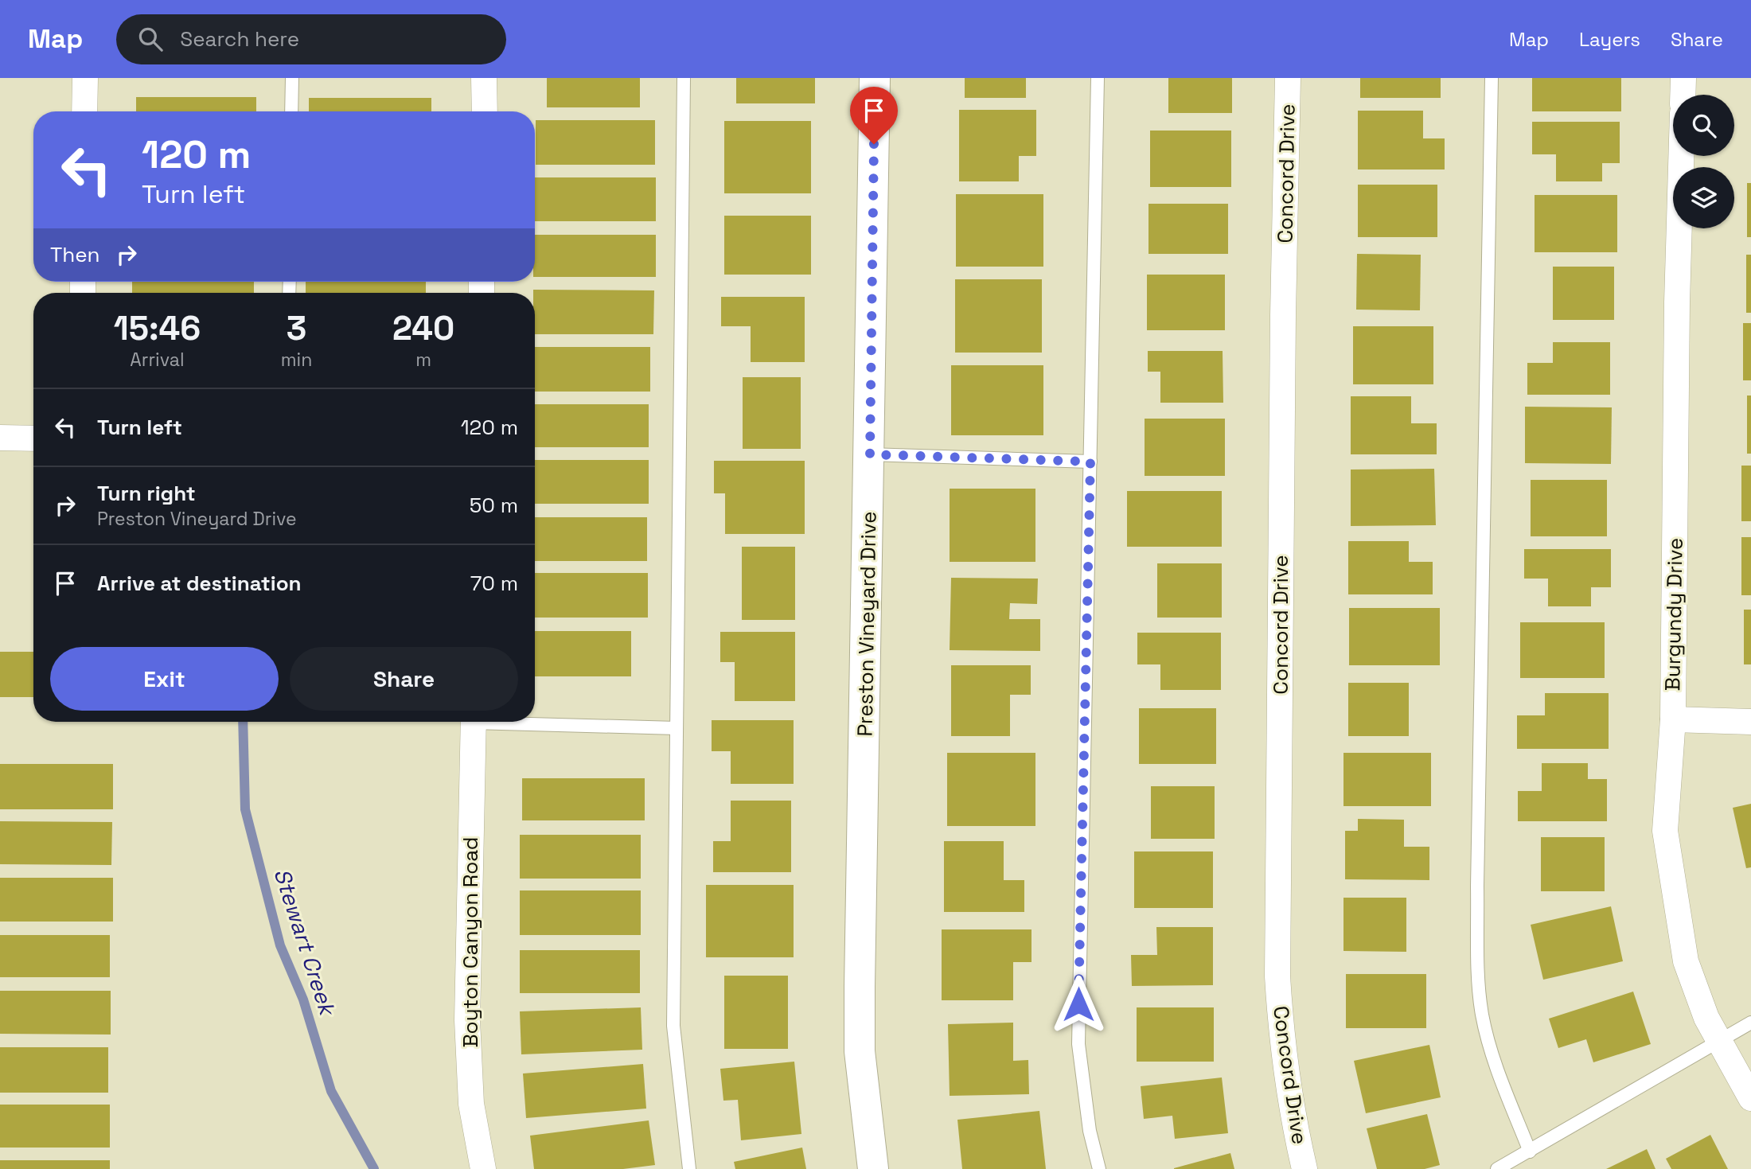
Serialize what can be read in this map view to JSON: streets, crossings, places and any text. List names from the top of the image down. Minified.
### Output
{"streets":{"street":["Concord Drive","Burgundy Drive","Preston Vineyard Drive","Boyton Canyon Road"]},"water":["Stewart Creek"],"page":{"header":"Map","search":"Search here","nav":["Map","Layers","Share"],"turn":["120 m","Turn left"],"then":"Then","eta":["15:46","Arrival","3","min","240","m"],"list":[{"name":"Turn left","value":"120 m"},{"name":"Turn right","note":"Preston Vineyard Drive","value":"50 m"},{"name":"Arrive at destination","value":"70 m"}],"buttons":["Exit","Share"]}}
